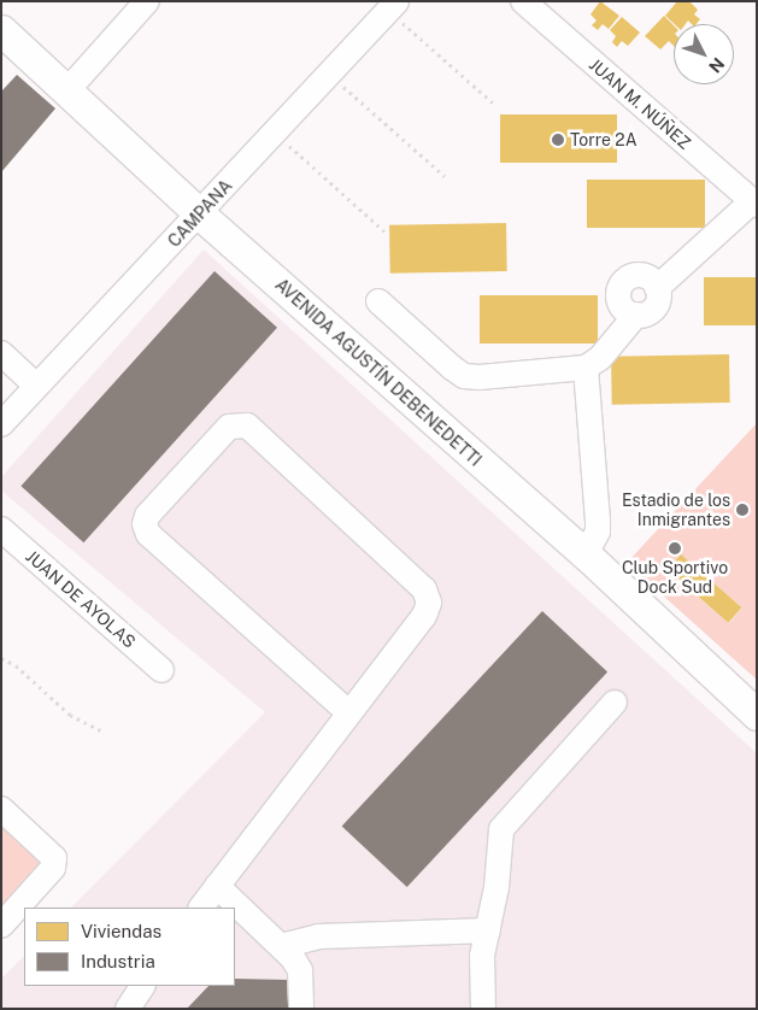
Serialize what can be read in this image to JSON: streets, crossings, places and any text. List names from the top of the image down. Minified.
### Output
{"streets":{"main road":["AVENIDA AGUSTÍN DEBENEDETTI"],"street":["JUAN M. NÚÑEZ","CAMPANA","JUAN DE AYOLAS"]},"crossings":[["CAMPANA","AVENIDA AGUSTÍN DEBENEDETTI"]],"places":["Torre 2A","Estadio de los Inmigrantes","Club Sportivo Dock Sud"],"legend":["Viviendas","Industria"],"north":"bottom right"}
